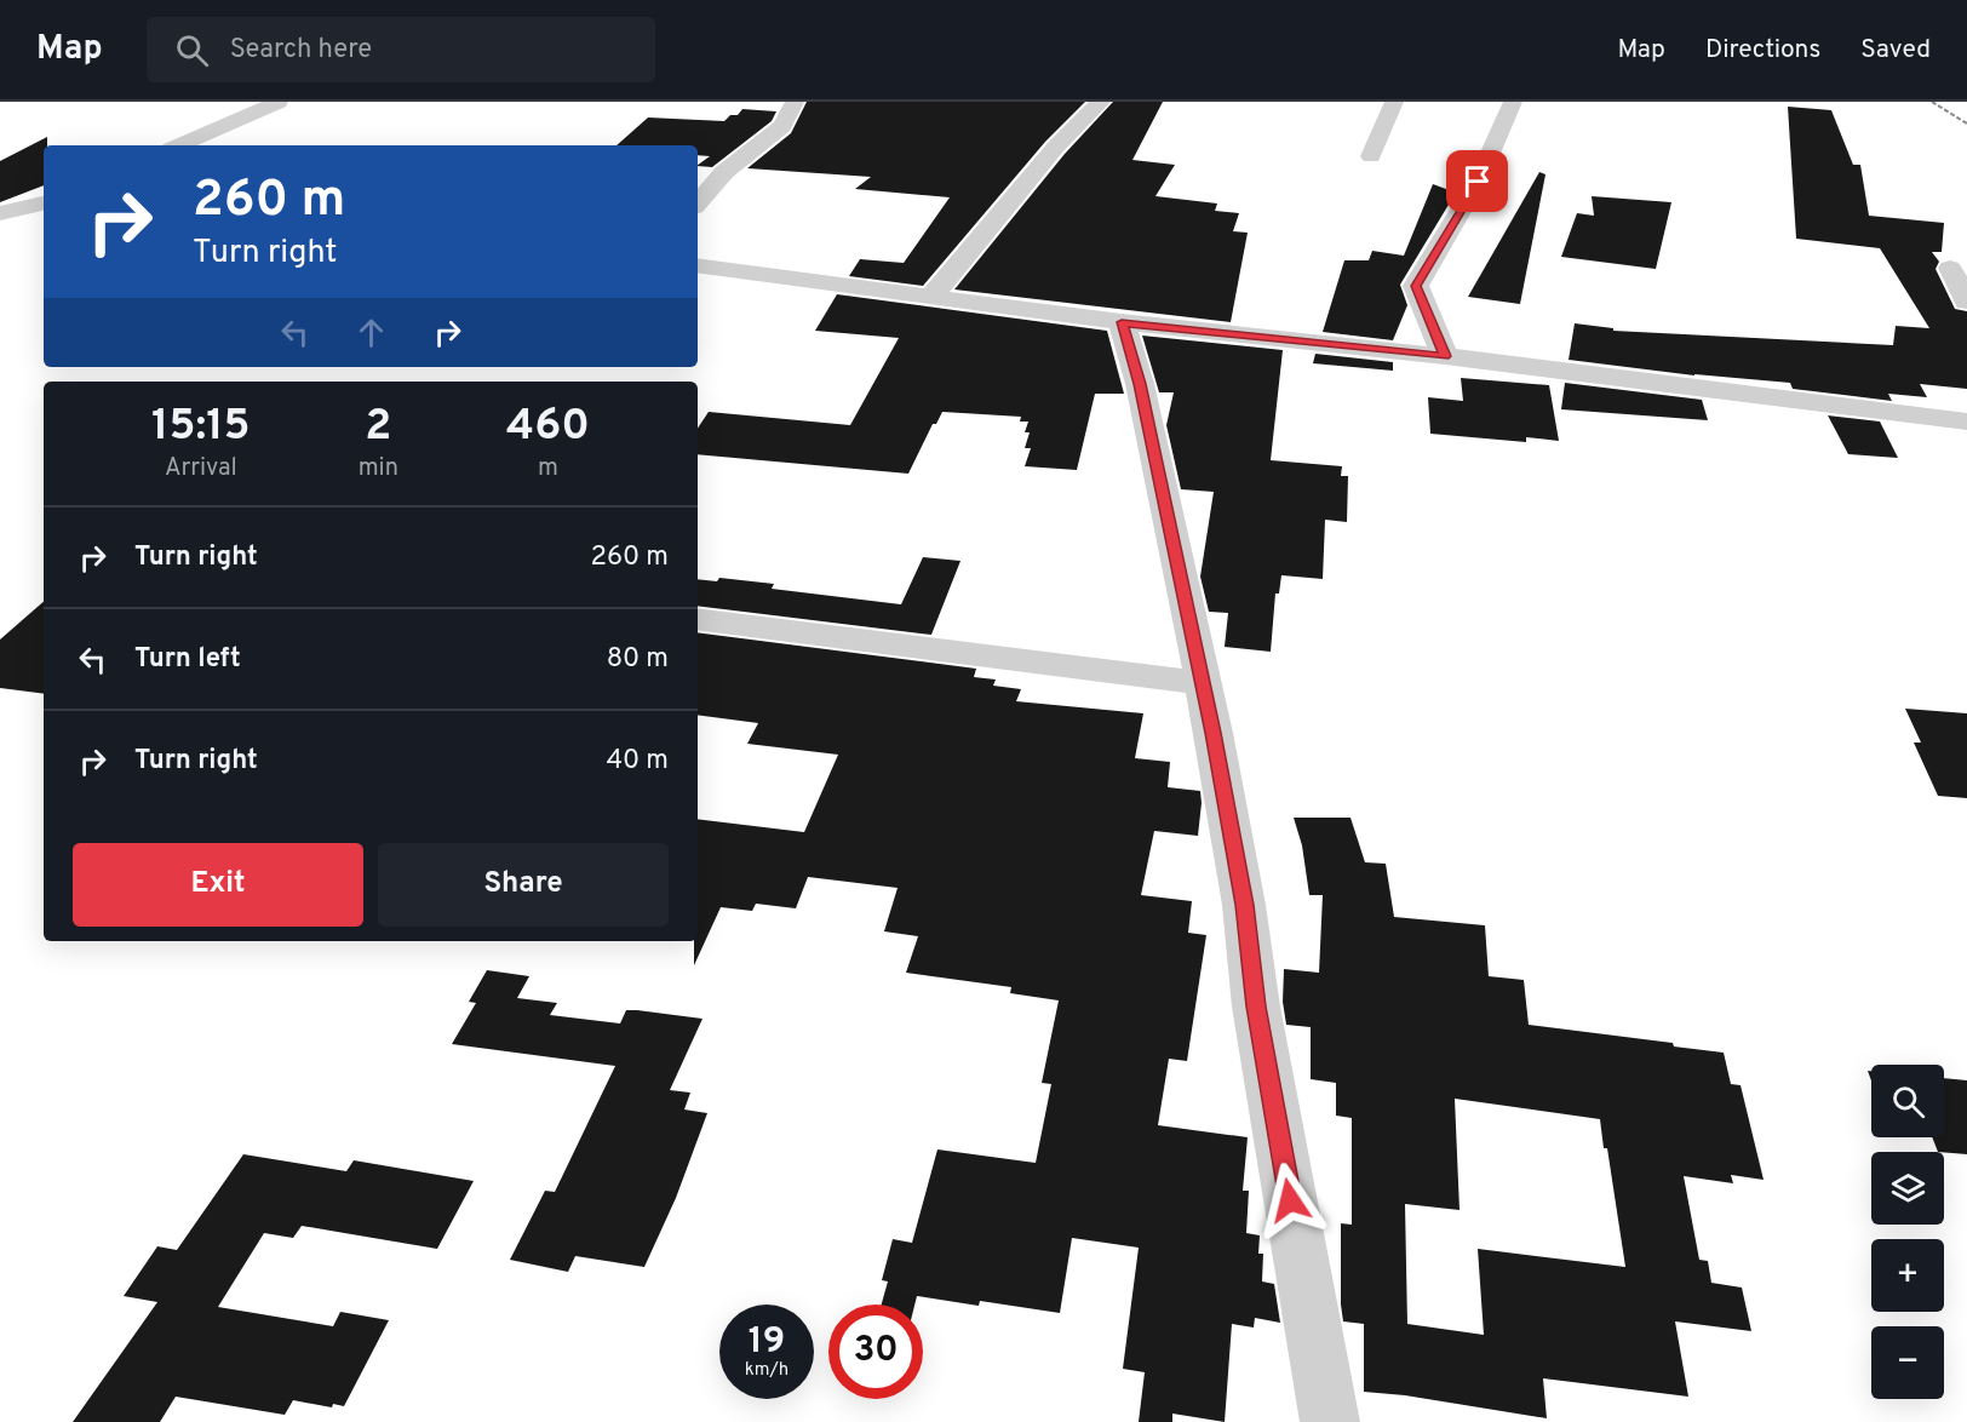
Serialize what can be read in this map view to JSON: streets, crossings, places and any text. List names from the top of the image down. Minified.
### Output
{"page":{"header":"Map","search":"Search here","nav":["Map","Directions","Saved"],"turn":["260 m","Turn right"],"eta":["15:15","Arrival","2","min","460","m"],"list":[{"name":"Turn right","value":"260 m"},{"name":"Turn left","value":"80 m"},{"name":"Turn right","value":"40 m"}],"buttons":["Exit","Share"],"map_buttons":["+","−"],"speed":"19 km/h","limit":"30"}}
